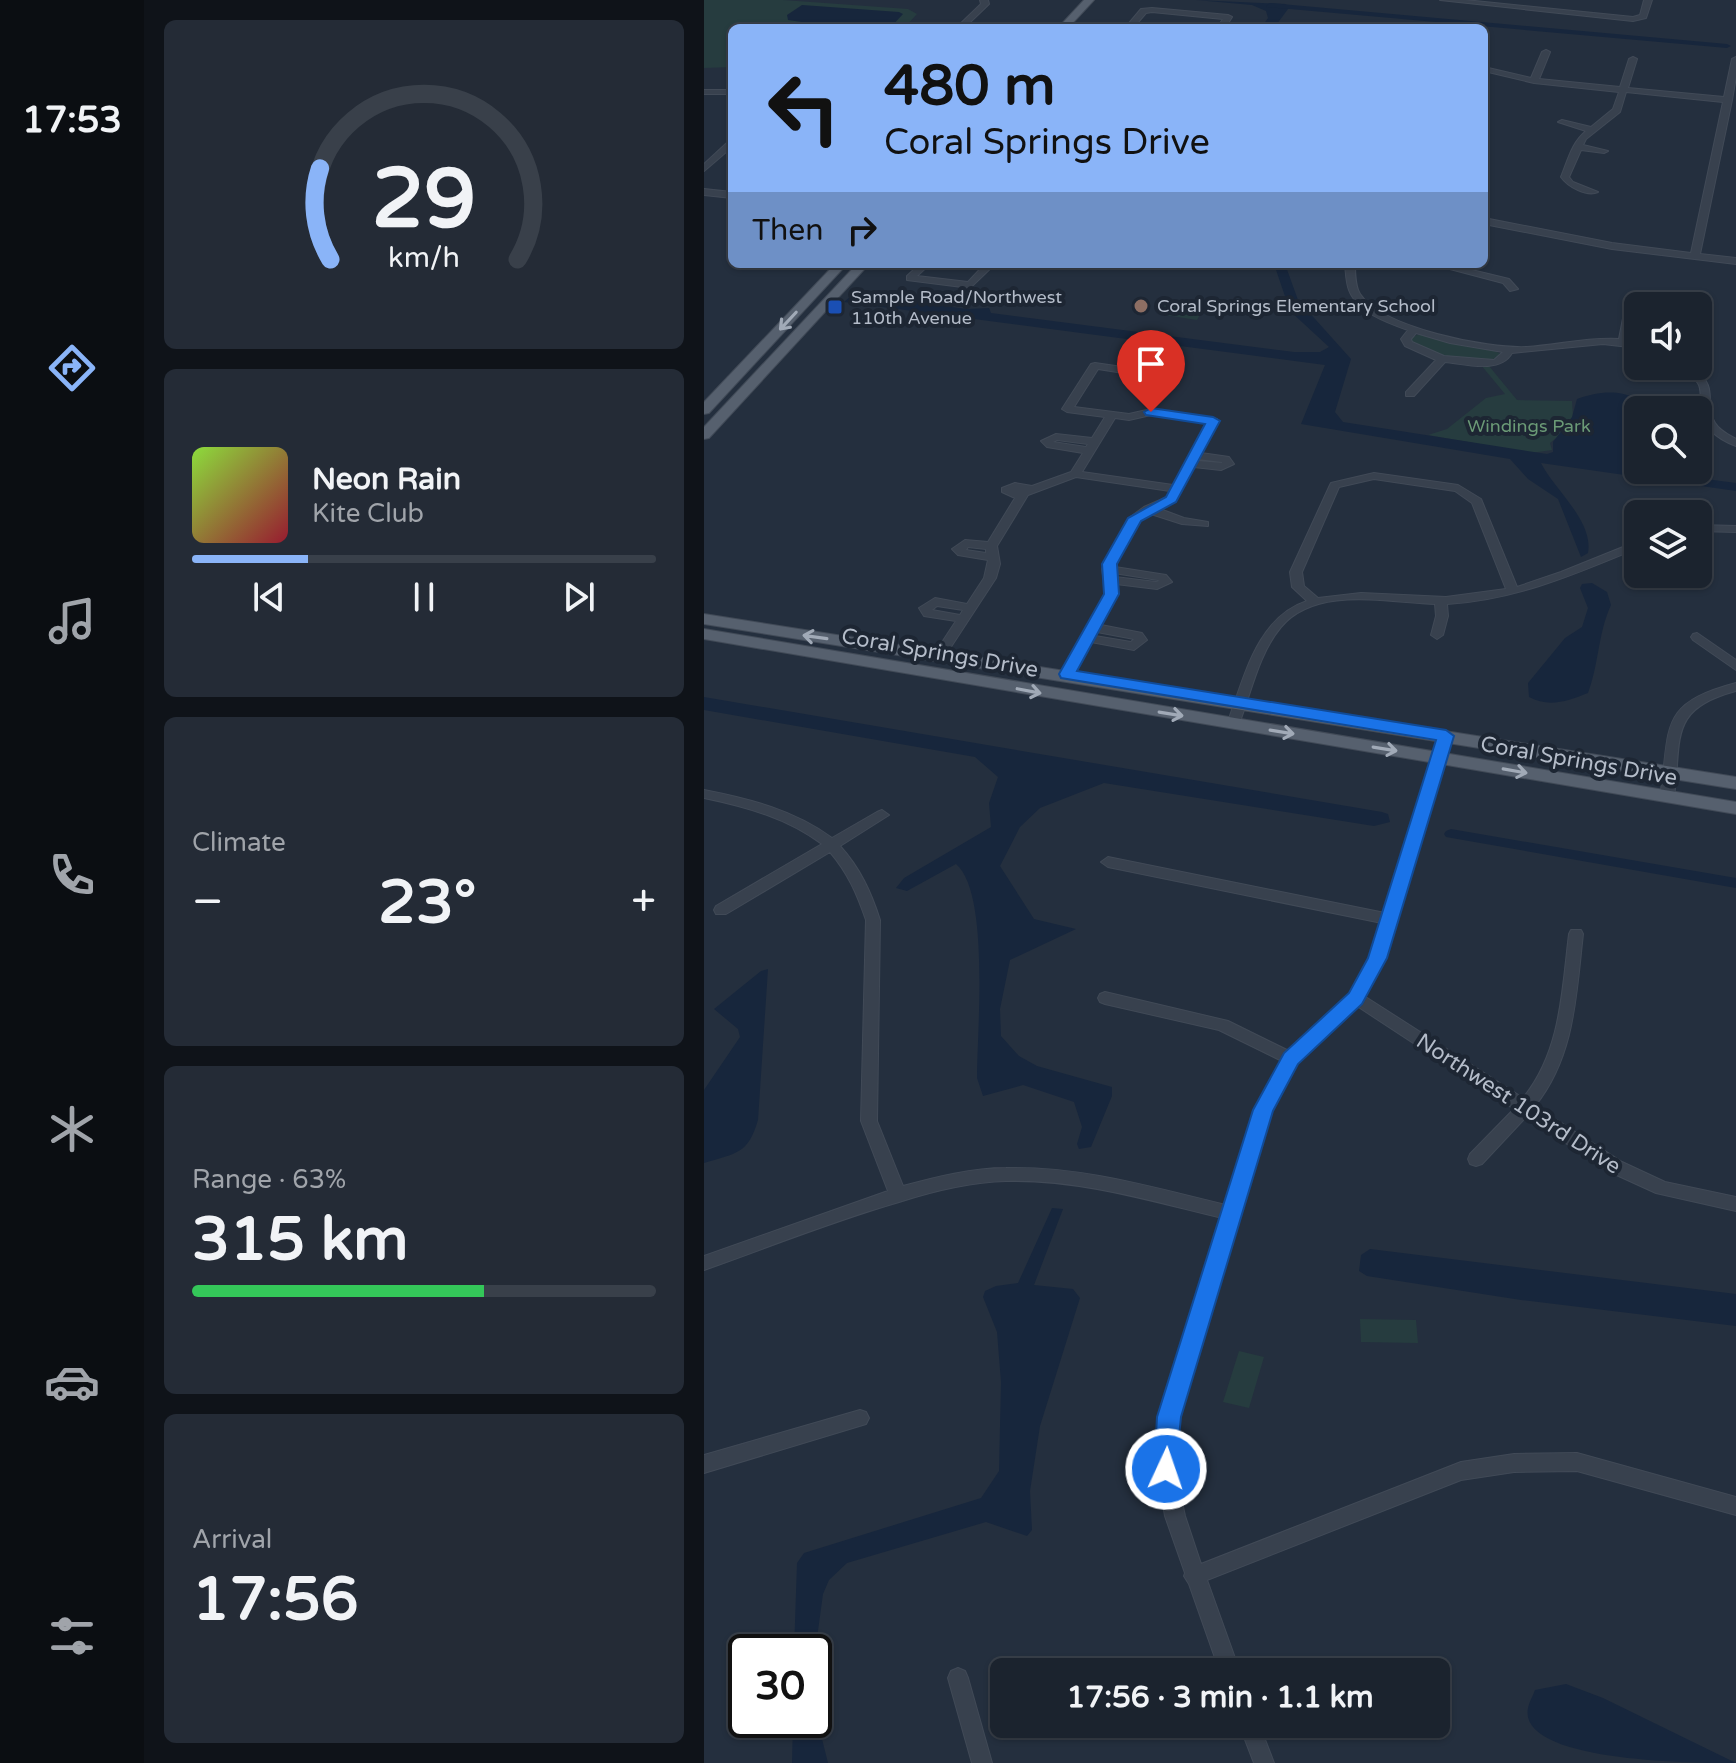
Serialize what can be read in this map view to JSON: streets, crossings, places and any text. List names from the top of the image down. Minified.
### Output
{"streets":{"main road":["Coral Springs Drive"],"street":["Northwest 103rd Drive"]},"parks":["Windings Park"],"places":{"other":["Coral Springs Elementary School"],"transit":["Sample Road/Northwest 110th Avenue"]},"page":{"tabs":"17:53","turn":["480 m","Coral Springs Drive"],"then":"Then","song":["Neon Rain","Kite Club"],"tile":["Climate",["Range · 63%","315 km"],["Arrival","17:56"]],"heat":["−","23°","+"],"limit":"30","trip":"17:56 · 3 min · 1.1 km","gauge":["29","km/h"]}}
